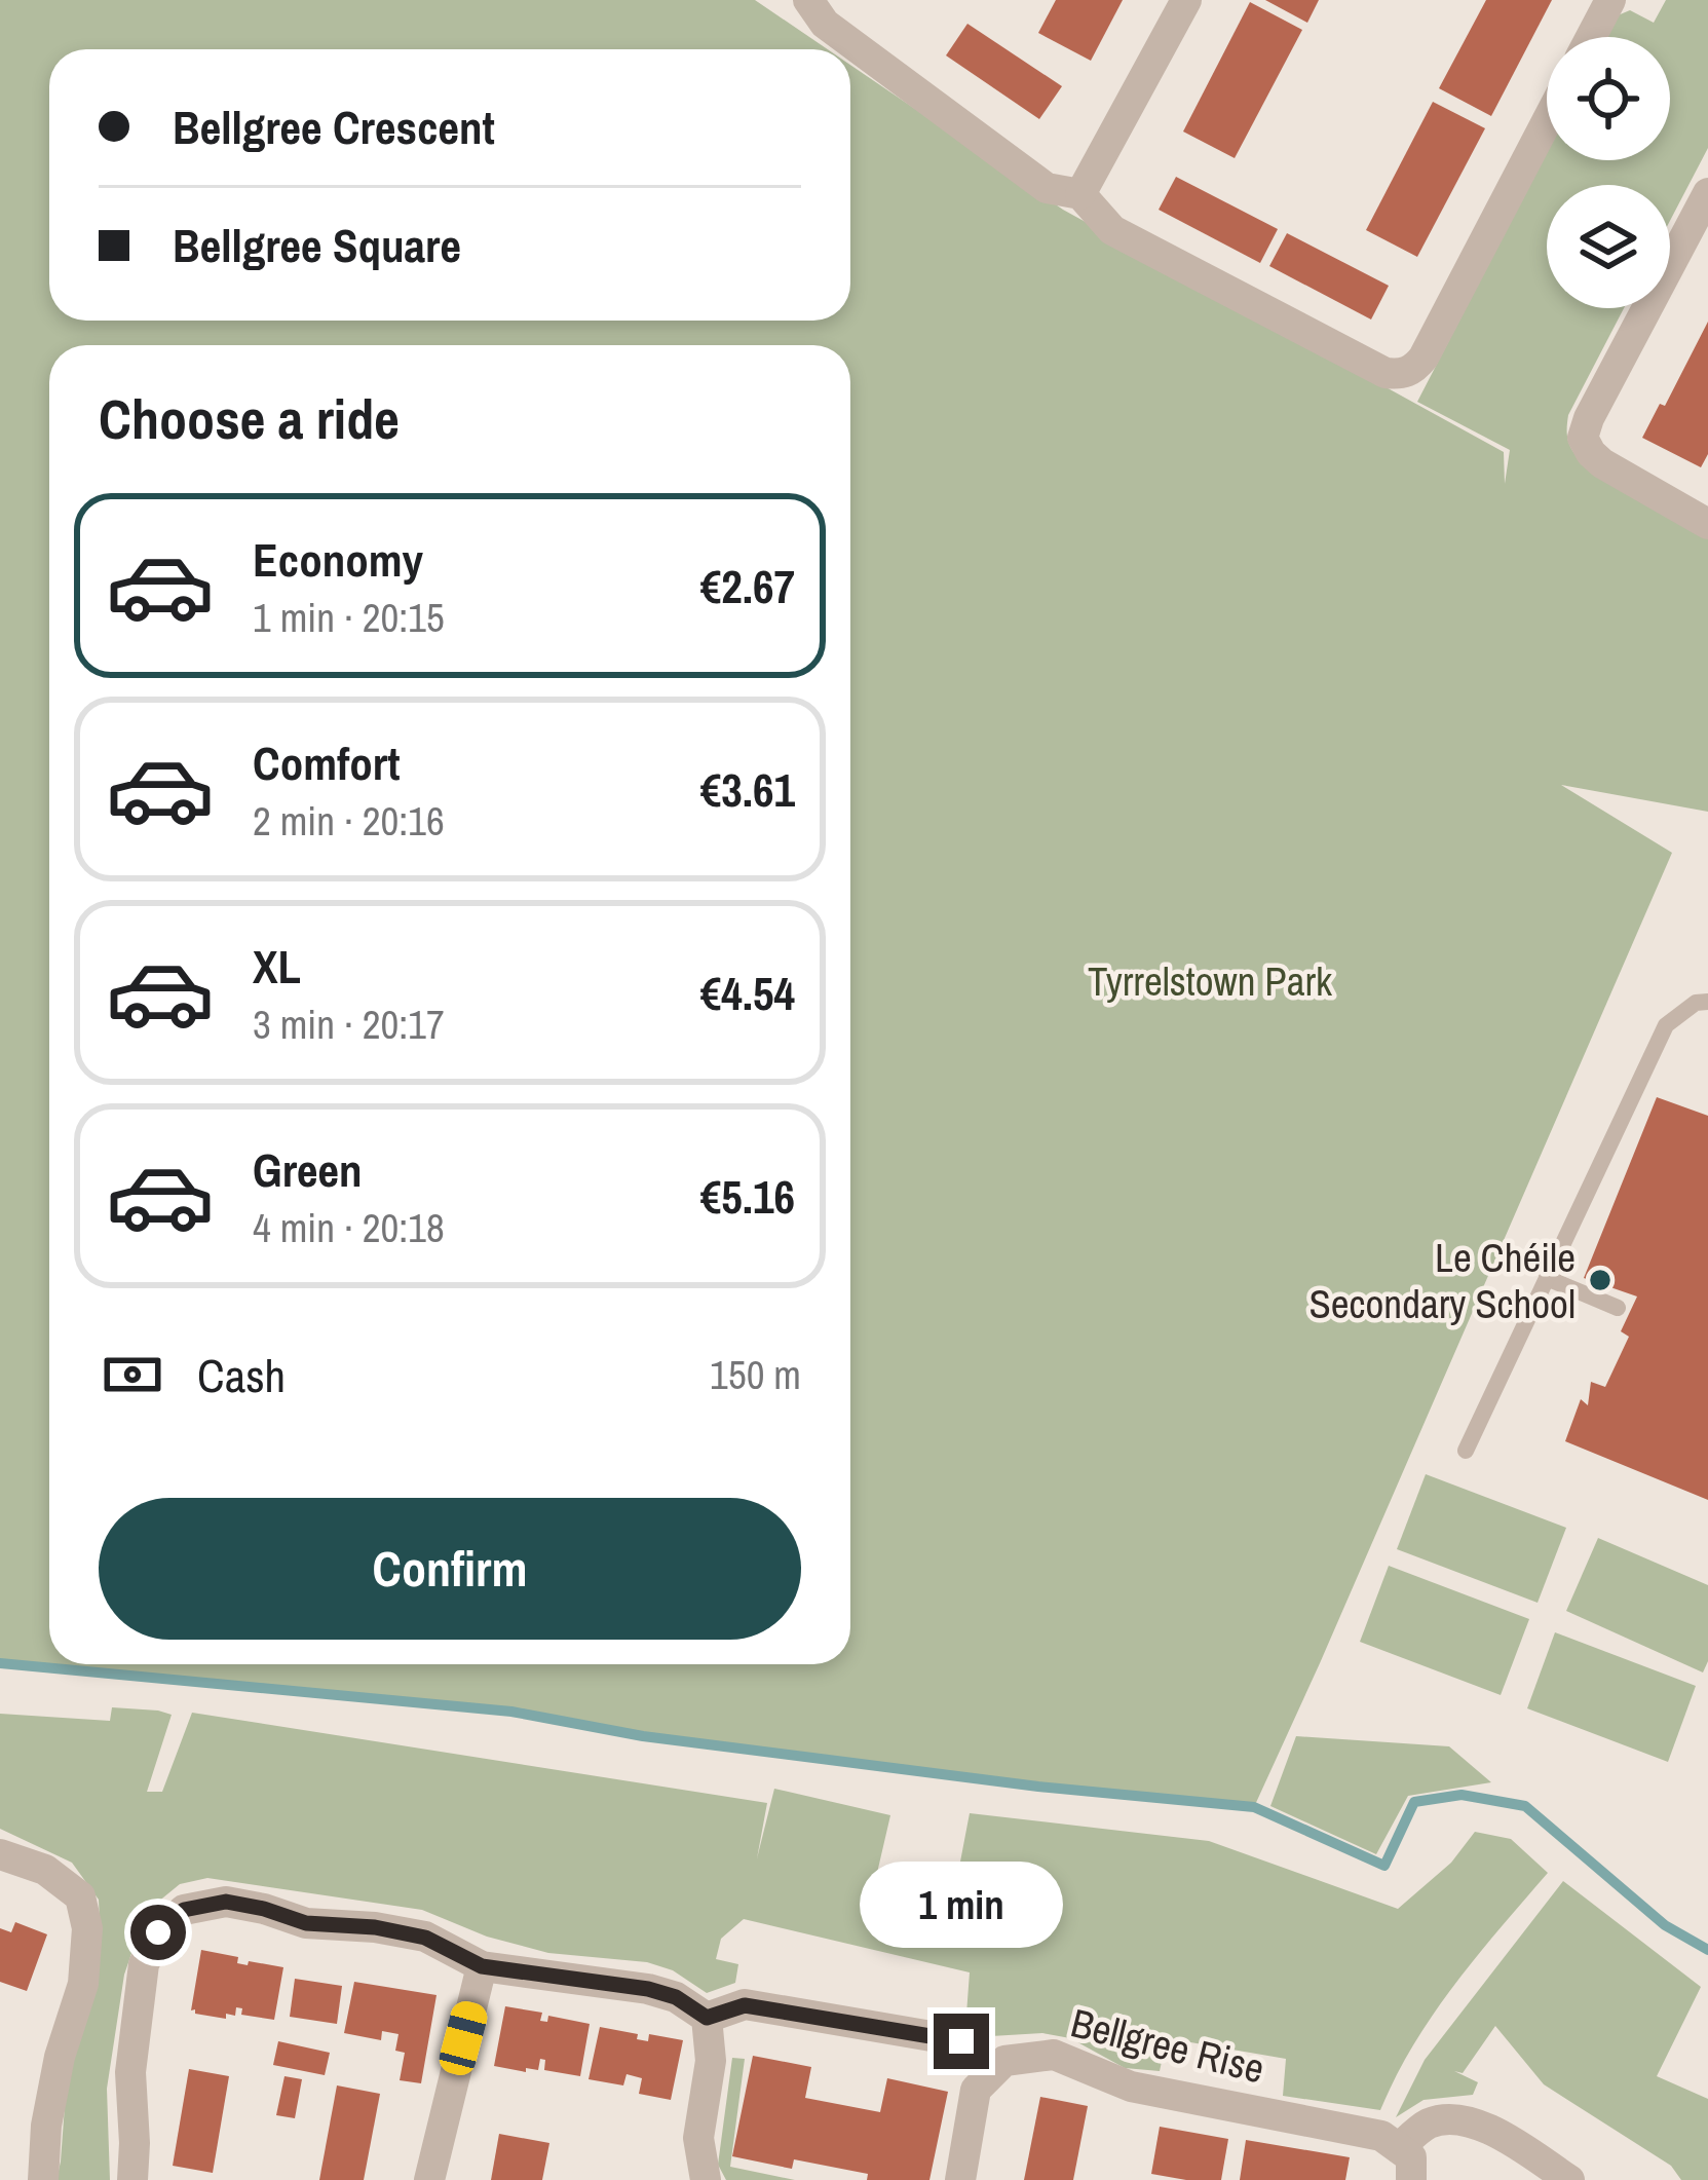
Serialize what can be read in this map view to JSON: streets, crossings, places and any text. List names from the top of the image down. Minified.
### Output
{"streets":{"street":["Bellgree Rise"]},"parks":["Tyrrelstown Park"],"places":["Le Chéile Secondary School"],"page":{"banner":["Bellgree Crescent","Bellgree Square"],"heading":"Choose a ride","list":[{"name":"Economy","note":"1 min · 20:15","value":"€2.67"},{"name":"Comfort","note":"2 min · 20:16","value":"€3.61"},{"name":"XL","note":"3 min · 20:17","value":"€4.54"},{"name":"Green","note":"4 min · 20:18","value":"€5.16"}],"pay":["Cash","150 m"],"buttons":"Confirm","bubble":"1 min"}}
